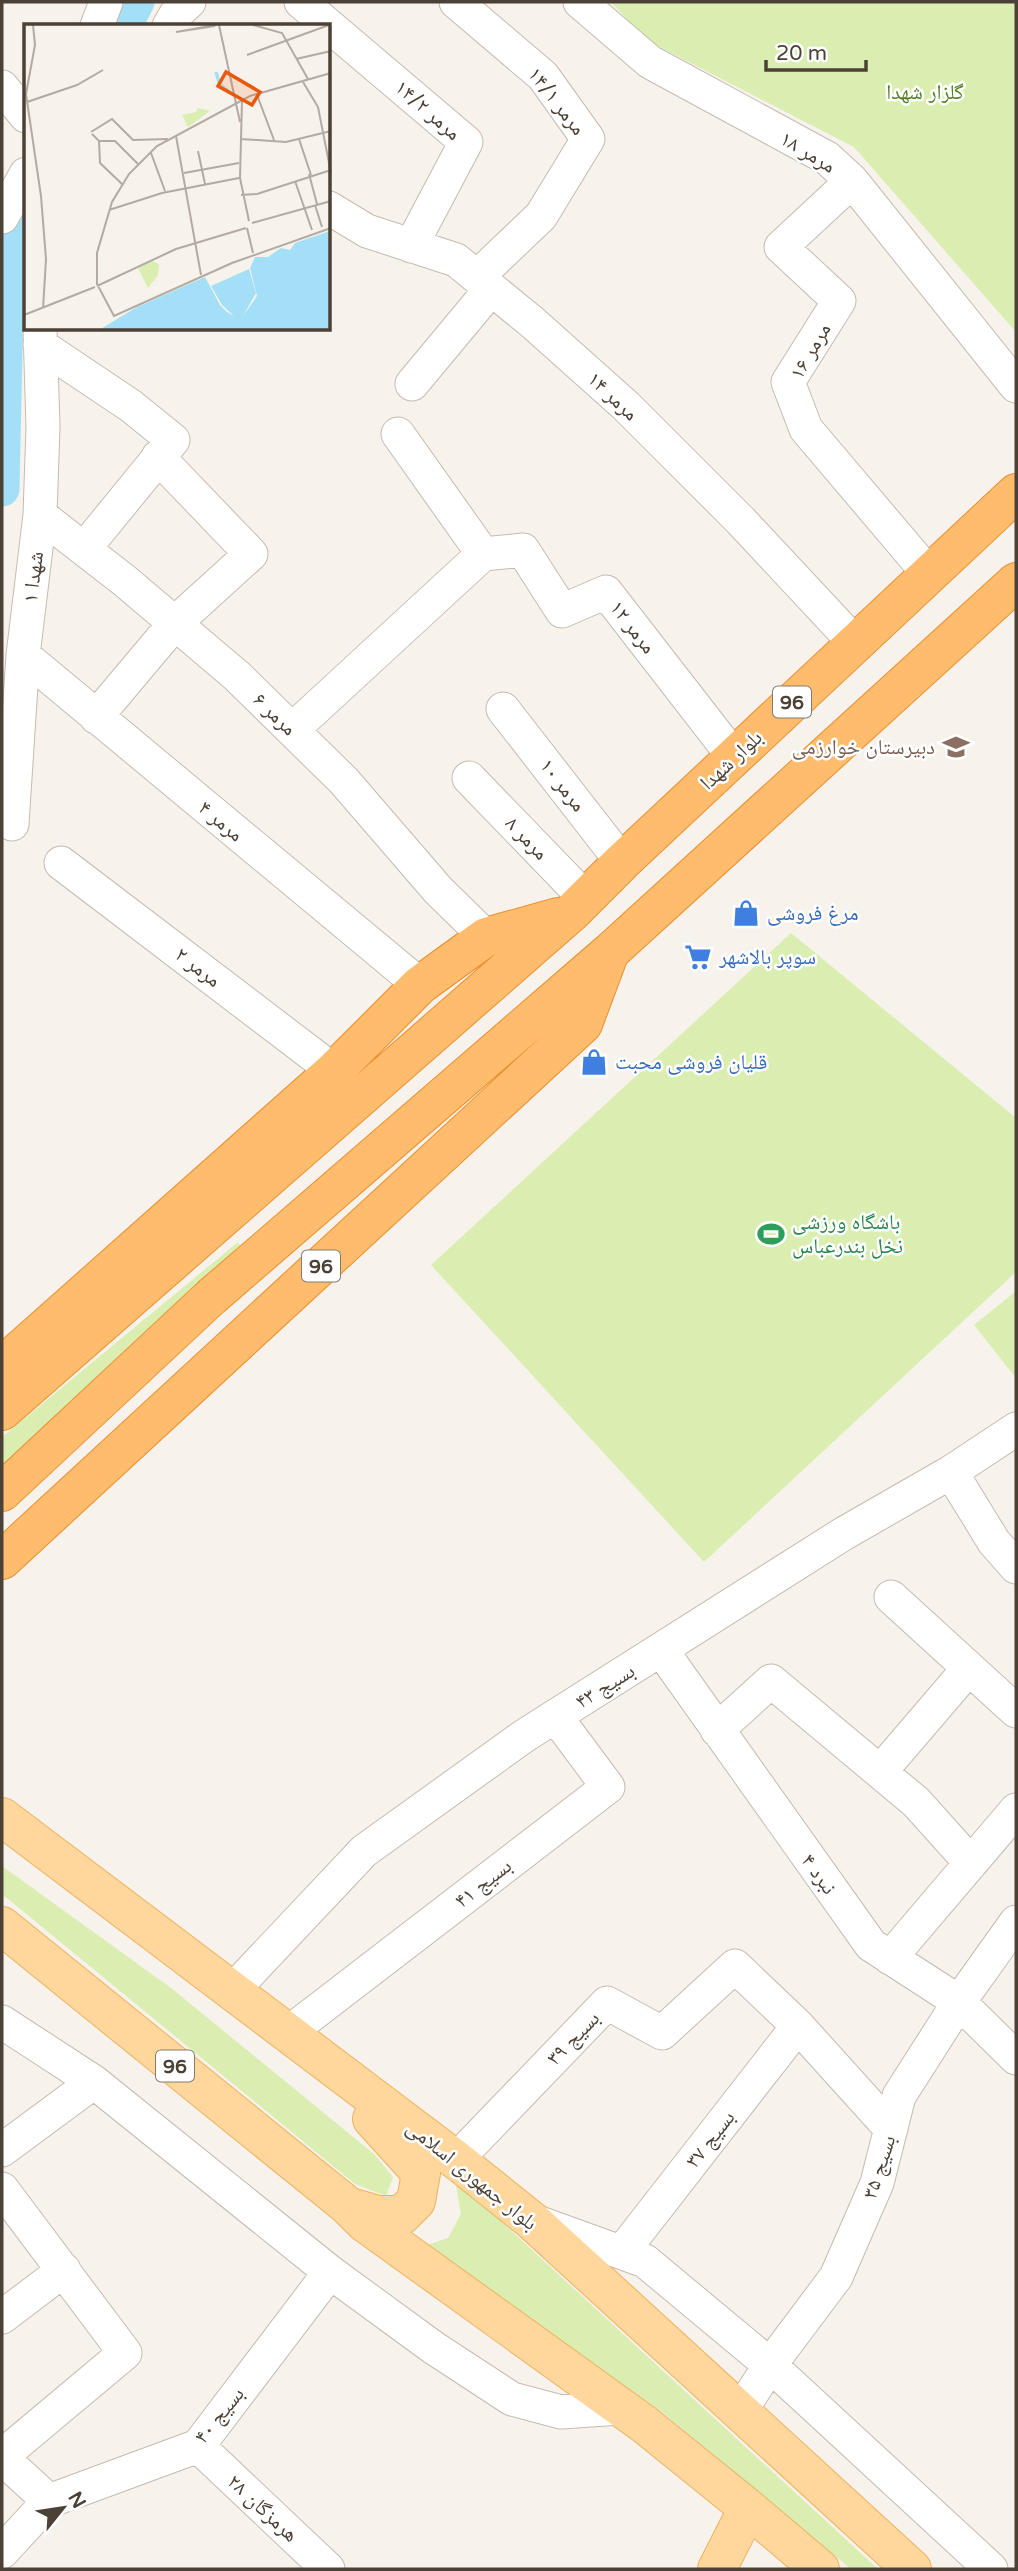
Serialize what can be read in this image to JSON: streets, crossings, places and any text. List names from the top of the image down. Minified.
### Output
{"streets":{"highway":["96","بلوار شهدا"],"main road":["بلوار جمهوری اسلامی"],"street":["مرمر ۱۴/۱","مرمر ۱۴/۲","مرمر ۱۸","مرمر ۱۶","مرمر ۱۴","شهدا ۱","مرمر ۱۲","مرمر ۶","مرمر ۱۰","مرمر ۴","مرمر ۸","مرمر ۲","بسیج ۴۳","نبرد ۴","بسیج ۴۱","بسیج ۳۹","بسیج ۳۷","بسیج ۳۵","بسیج ۴۰","هرمزگان ۲۸"]},"crossings":[["مرمر ۱۴/۱","مرمر ۱۴"],["مرمر ۱۴/۲","مرمر ۱۴"],["مرمر ۱۸","مرمر ۱۶"],["مرمر ۱۶","بلوار شهدا"],["مرمر ۱۴","بلوار شهدا"],["شهدا ۱","مرمر ۶"],["شهدا ۱","مرمر ۴"],["مرمر ۱۲","بلوار شهدا"],["96","مرمر ۶"],["96","بلوار شهدا"],["96","مرمر ۴"],["96","مرمر ۸"],["96","مرمر ۲"],["96","بسیج ۴۱"],["96","بلوار جمهوری اسلامی"],["بلوار شهدا","مرمر ۱۰"],["بلوار شهدا","مرمر ۸"],["بسیج ۴۳","نبرد ۴"],["بسیج ۴۳","بسیج ۴۱"],["بسیج ۴۳","بلوار جمهوری اسلامی"],["نبرد ۴","بسیج ۳۵"],["بسیج ۴۱","بلوار جمهوری اسلامی"],["بسیج ۳۹","بسیج ۳۷"],["بسیج ۳۹","بلوار جمهوری اسلامی"],["بسیج ۳۵","بلوار جمهوری اسلامی"],["بسیج ۴۰","هرمزگان ۲۸"]],"parks":["گلزار شهدا"],"places":{"school or university":["دبیرستان خوارزمی"],"shop":["مرغ فروشی","قلیان فروشی محبت"],"supermarket":["سوپر بالاشهر"],"sports":["باشگاه ورزشی نخل بندرعباس"]},"scale_bar":"20 m","north":"top right"}
